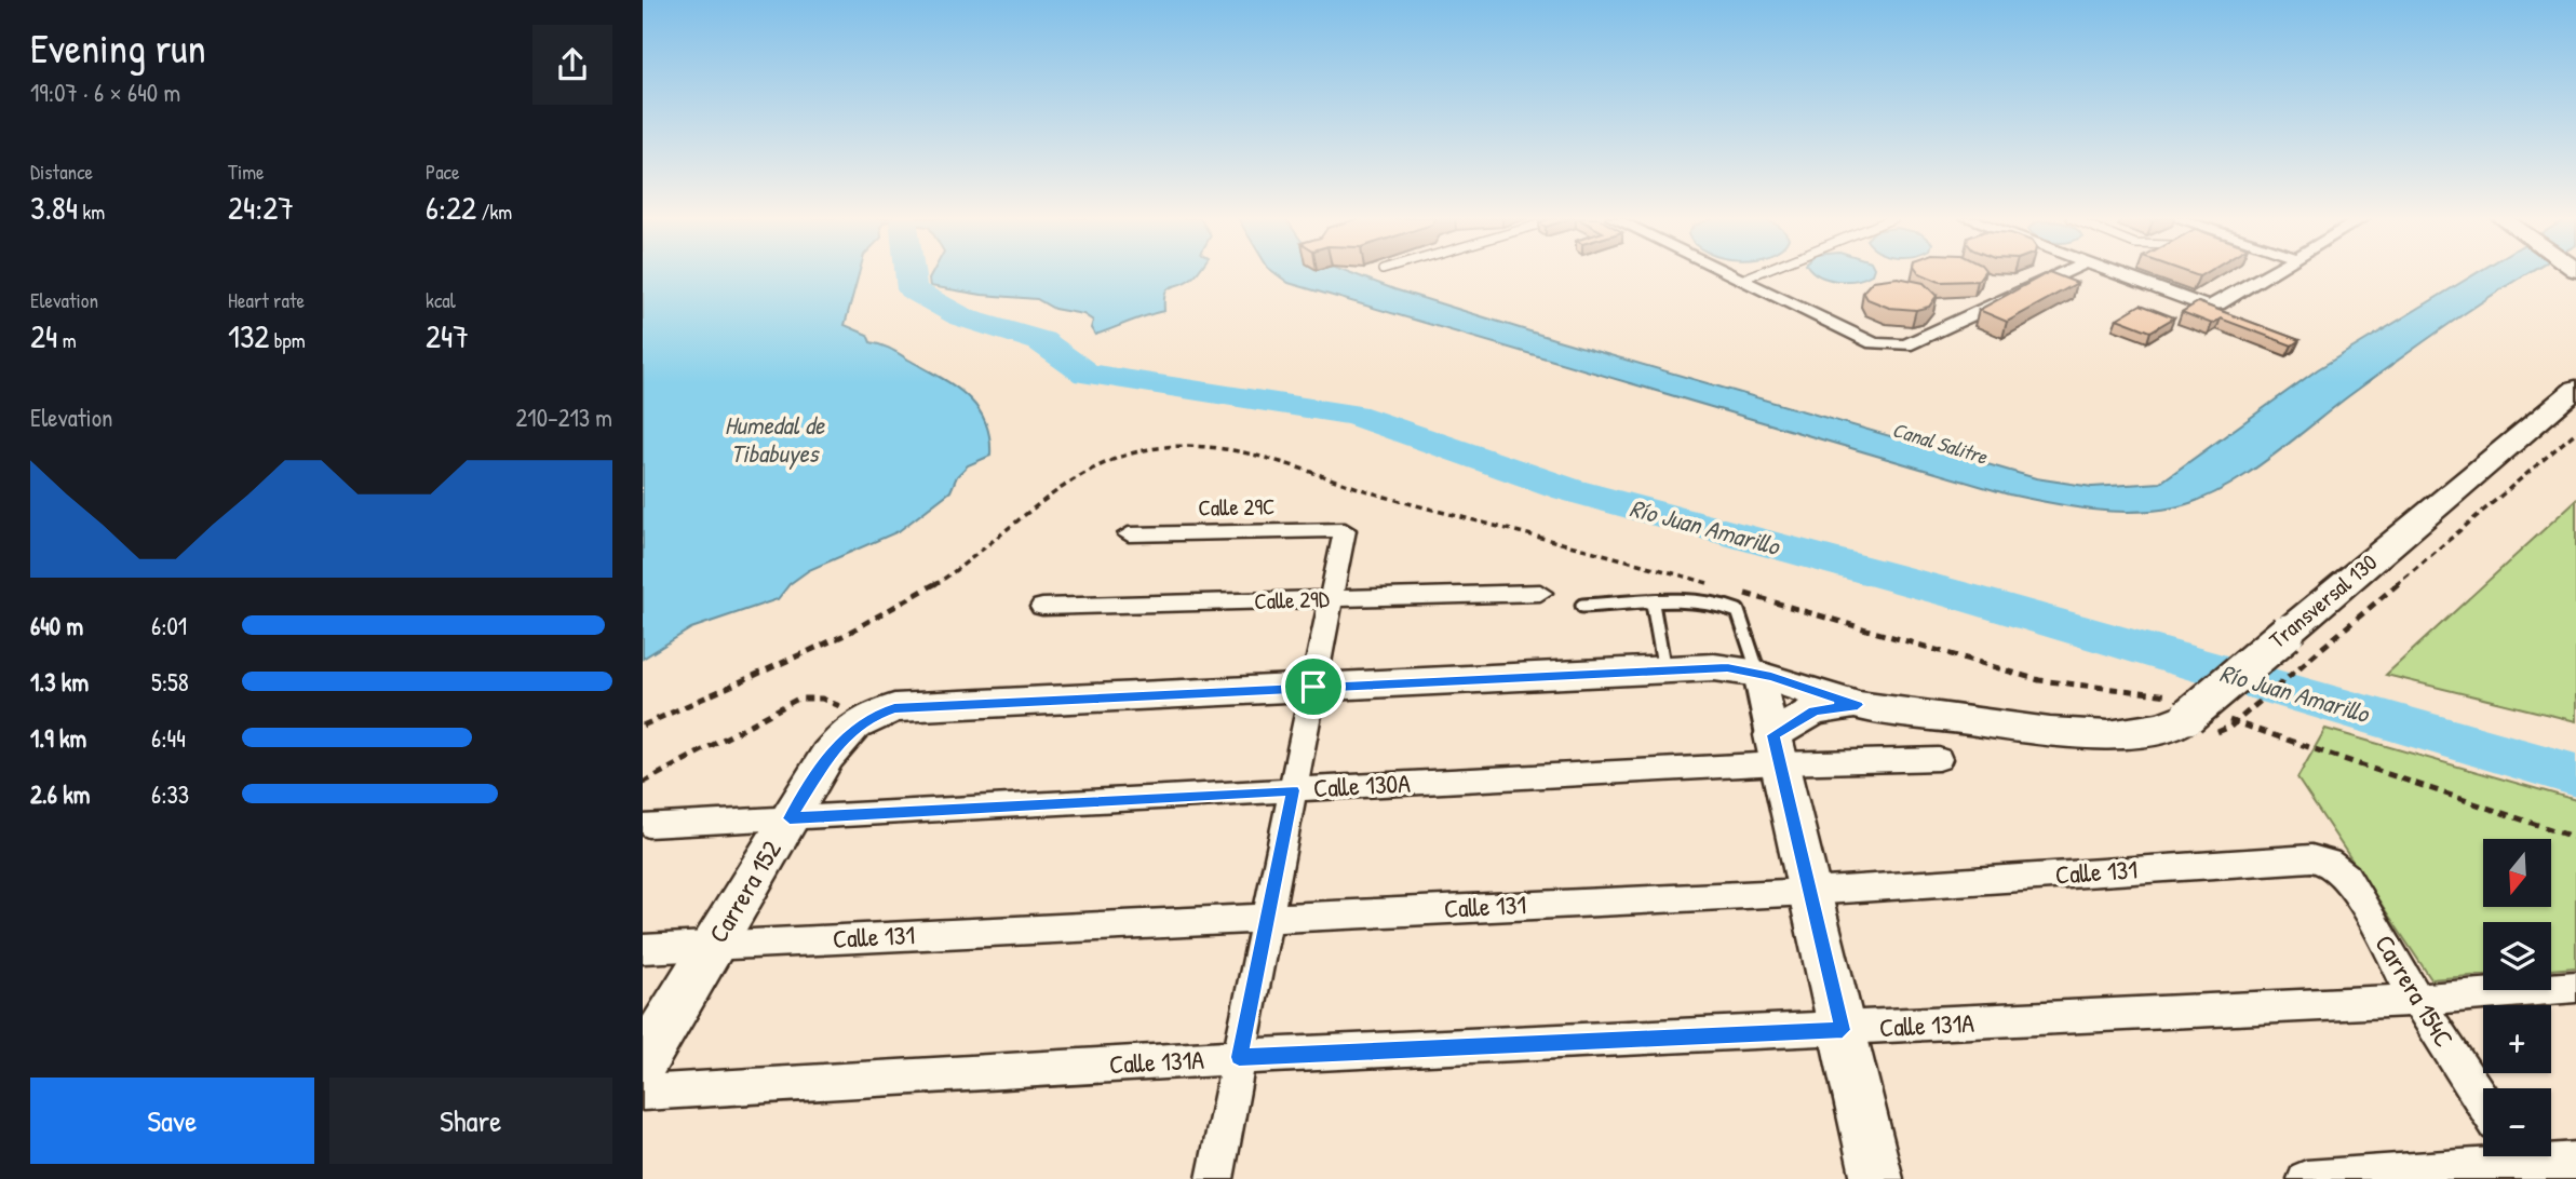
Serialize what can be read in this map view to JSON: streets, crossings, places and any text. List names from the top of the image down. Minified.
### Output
{"streets":{"main road":["Transversal 130","Carrera 152"],"street":["Calle 29C","Calle 29D","Calle 130A","Calle 131","Carrera 154C","Calle 131A"]},"crossings":[["Calle 29C","Calle 29D"],["Transversal 130","Calle 130A"],["Transversal 130","Carrera 152"],["Calle 130A","Carrera 152"],["Calle 131","Carrera 152"],["Calle 131","Carrera 154C"],["Carrera 154C","Calle 131A"]],"water":["Humedal de Tibabuyes","Canal Salitre","Río Juan Amarillo"],"north":"bottom","page":{"heading":["Evening run","19:07 · 6 × 640 m"],"stats":[["Distance","3.84 km"],["Time","24:27"],["Pace","6:22 /km"],["Elevation","24 m"],["Heart rate","132 bpm"],["kcal","247"]],"chart":["Elevation","210–213 m"],"list":[{"name":"640 m","note":"6:01"},{"name":"1.3 km","note":"5:58"},{"name":"1.9 km","note":"6:44"},{"name":"2.6 km","note":"6:33"}],"map_buttons":["+","−"],"buttons":["Save","Share"]}}
